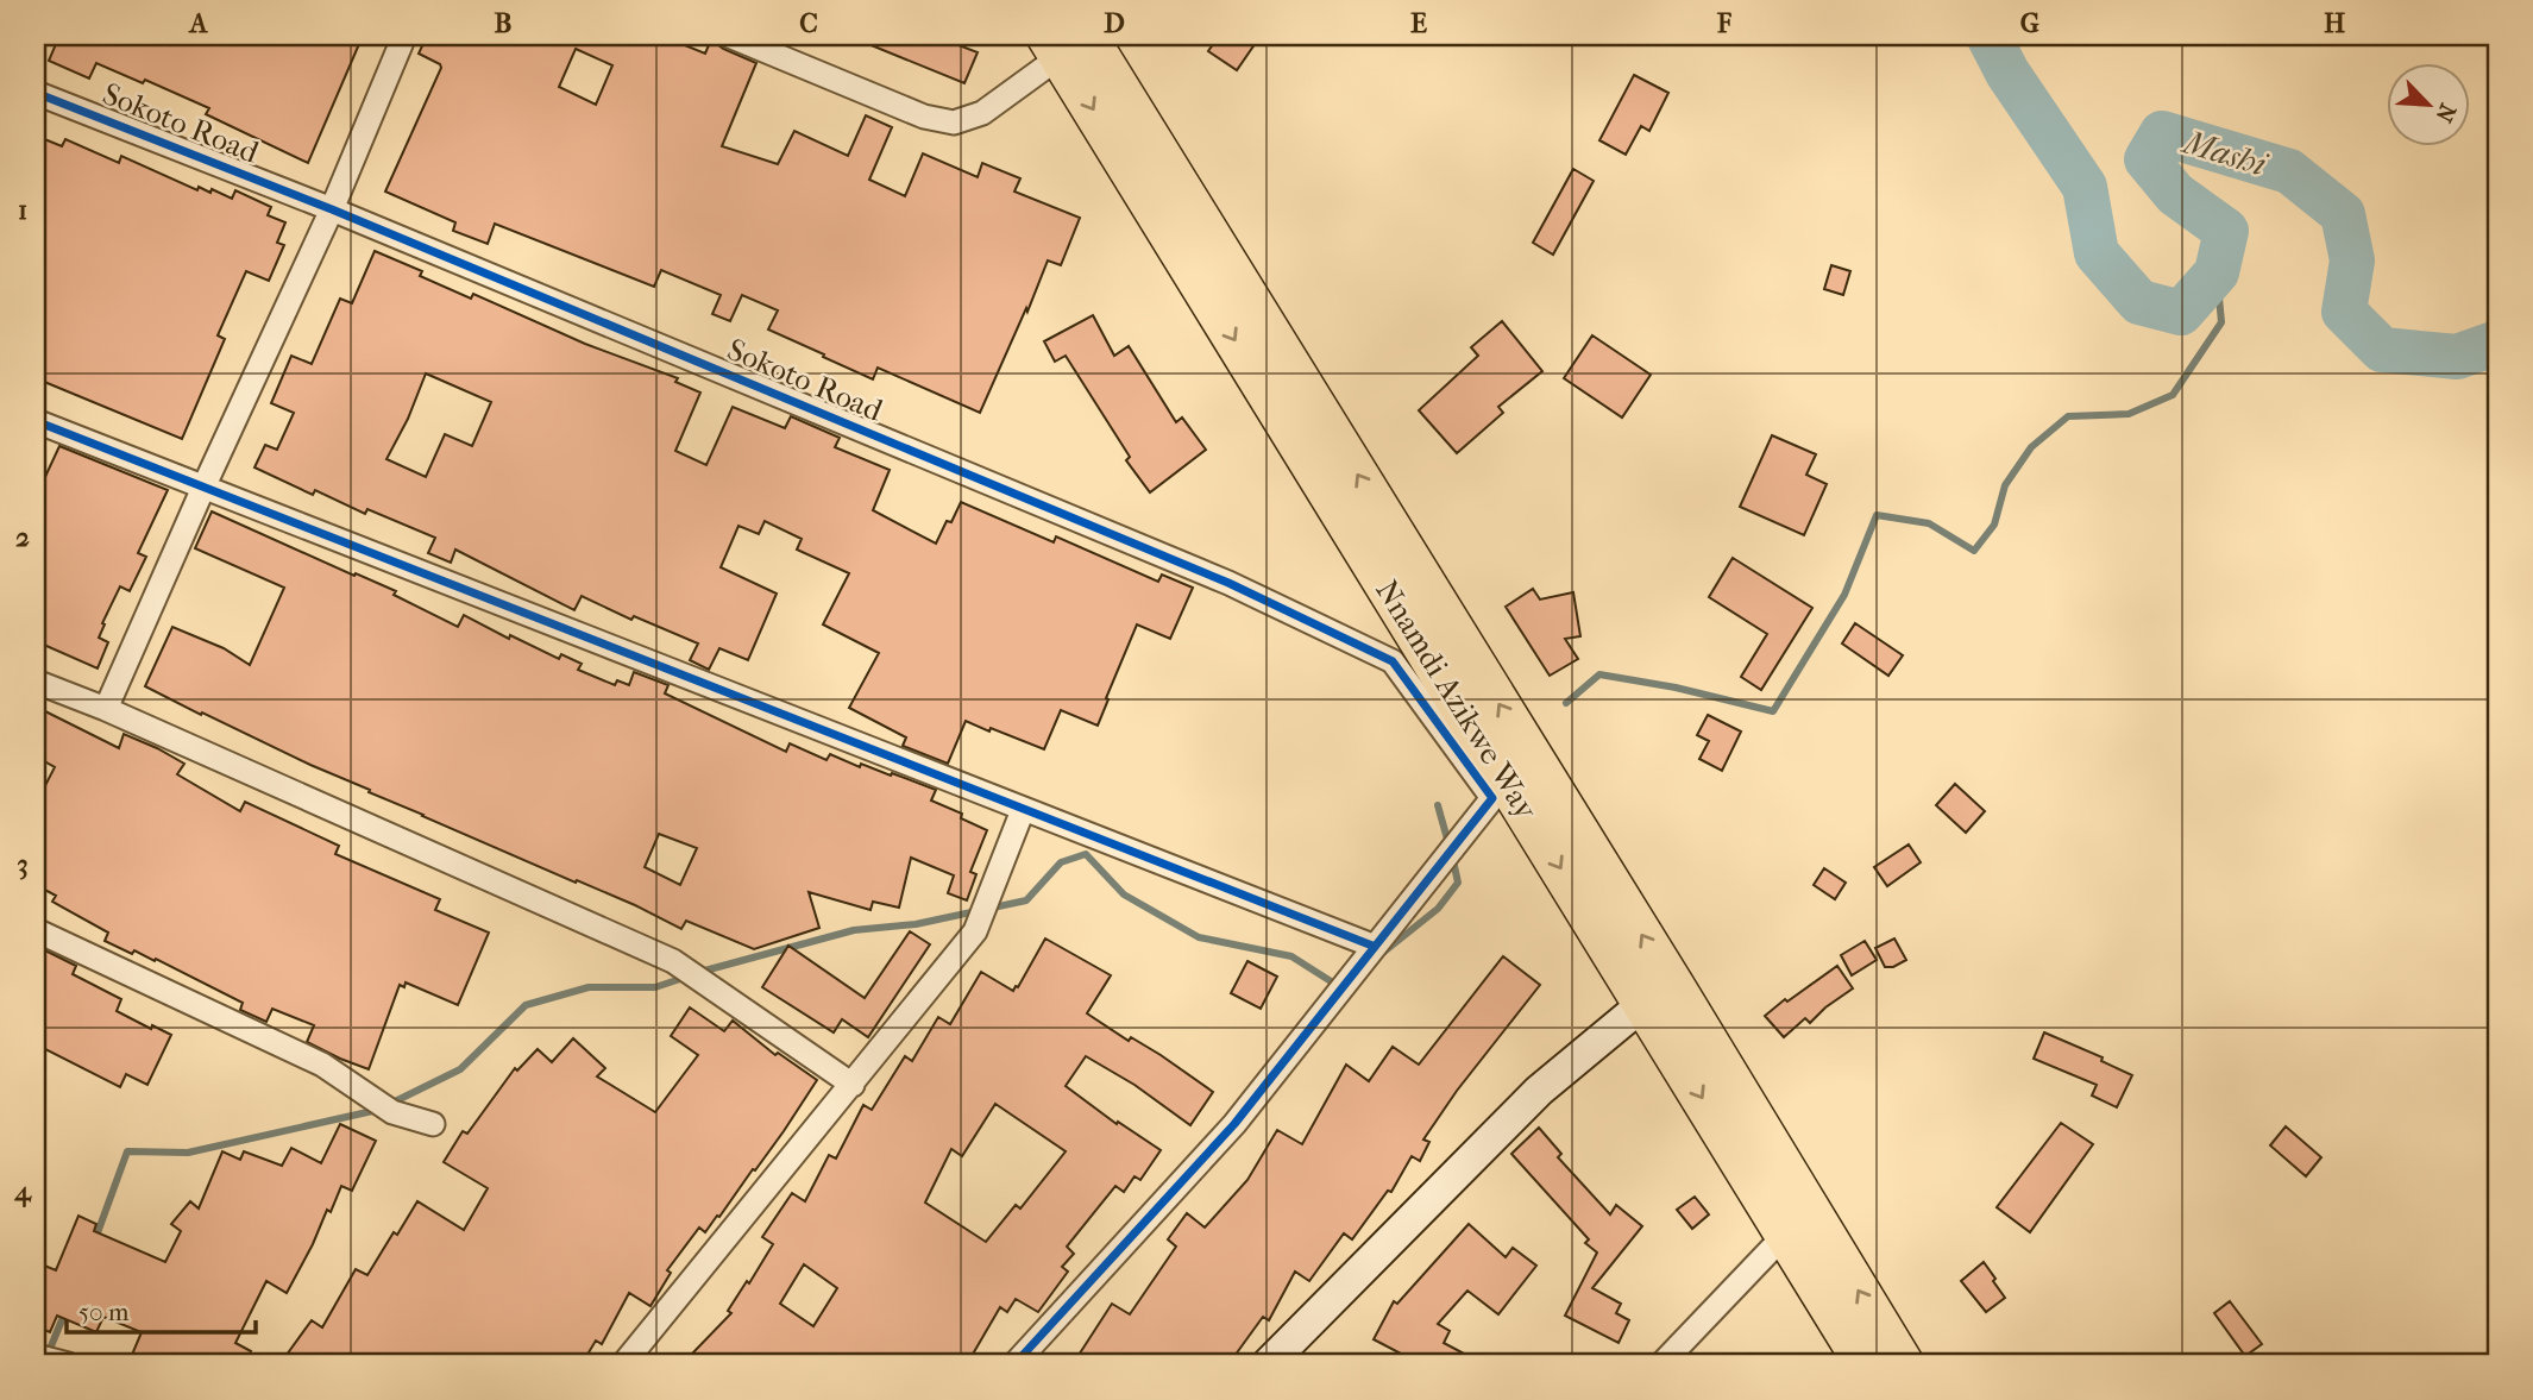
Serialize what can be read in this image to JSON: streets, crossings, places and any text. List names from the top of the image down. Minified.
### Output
{"streets":{"highway":["Nnamdi Azikwe Way"],"street":["Sokoto Road"]},"water":["Mashi"],"scale_bar":"50 m","north":"bottom right","grid":{"columns":["A","B","C","D","E","F","G","H"],"rows":["1","2","3","4"]}}
